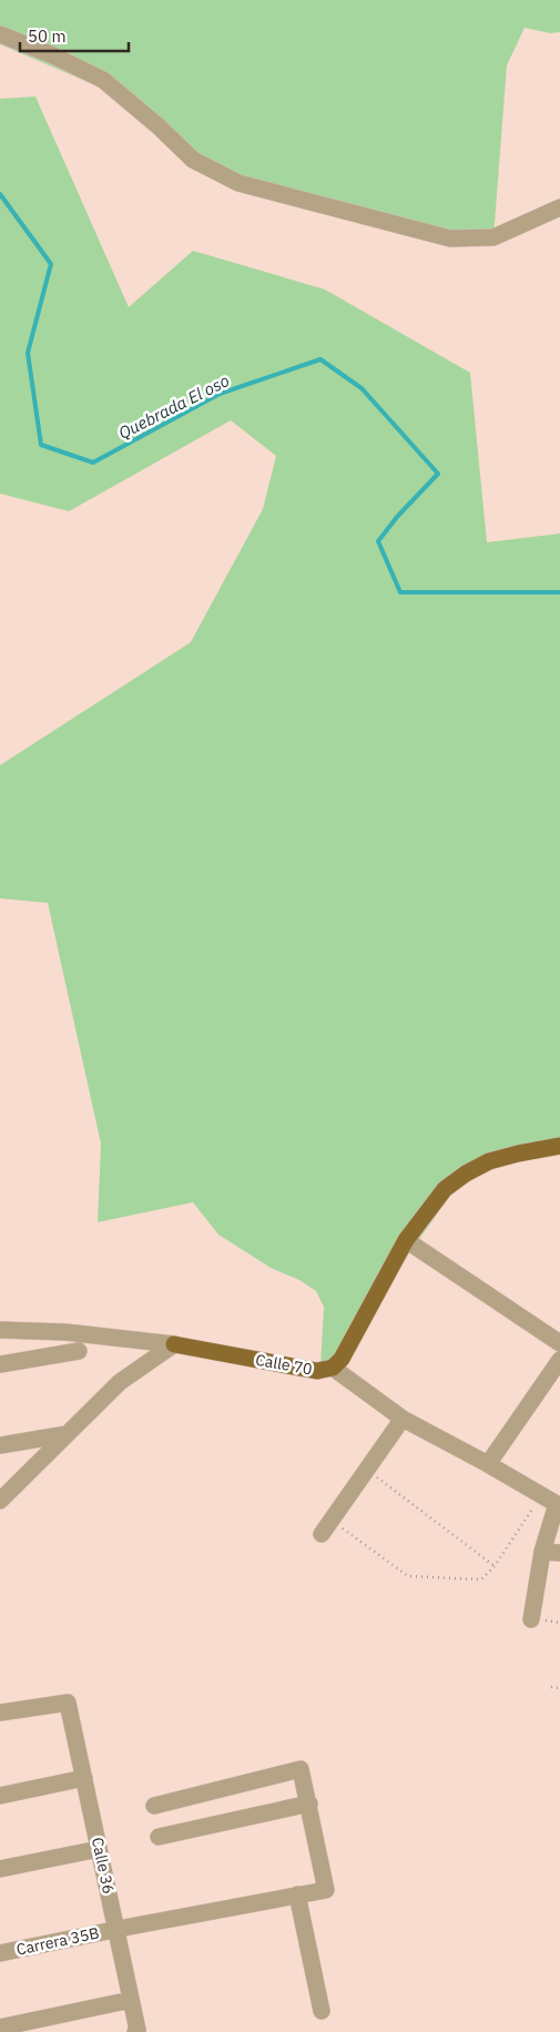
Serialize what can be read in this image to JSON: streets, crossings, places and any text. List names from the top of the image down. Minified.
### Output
{"streets":{"main road":["Calle 70"],"street":["Calle 36","Carrera 35B"]},"crossings":[["Calle 36","Carrera 35B"]],"water":["Quebrada El oso"],"scale_bar":"50 m"}
